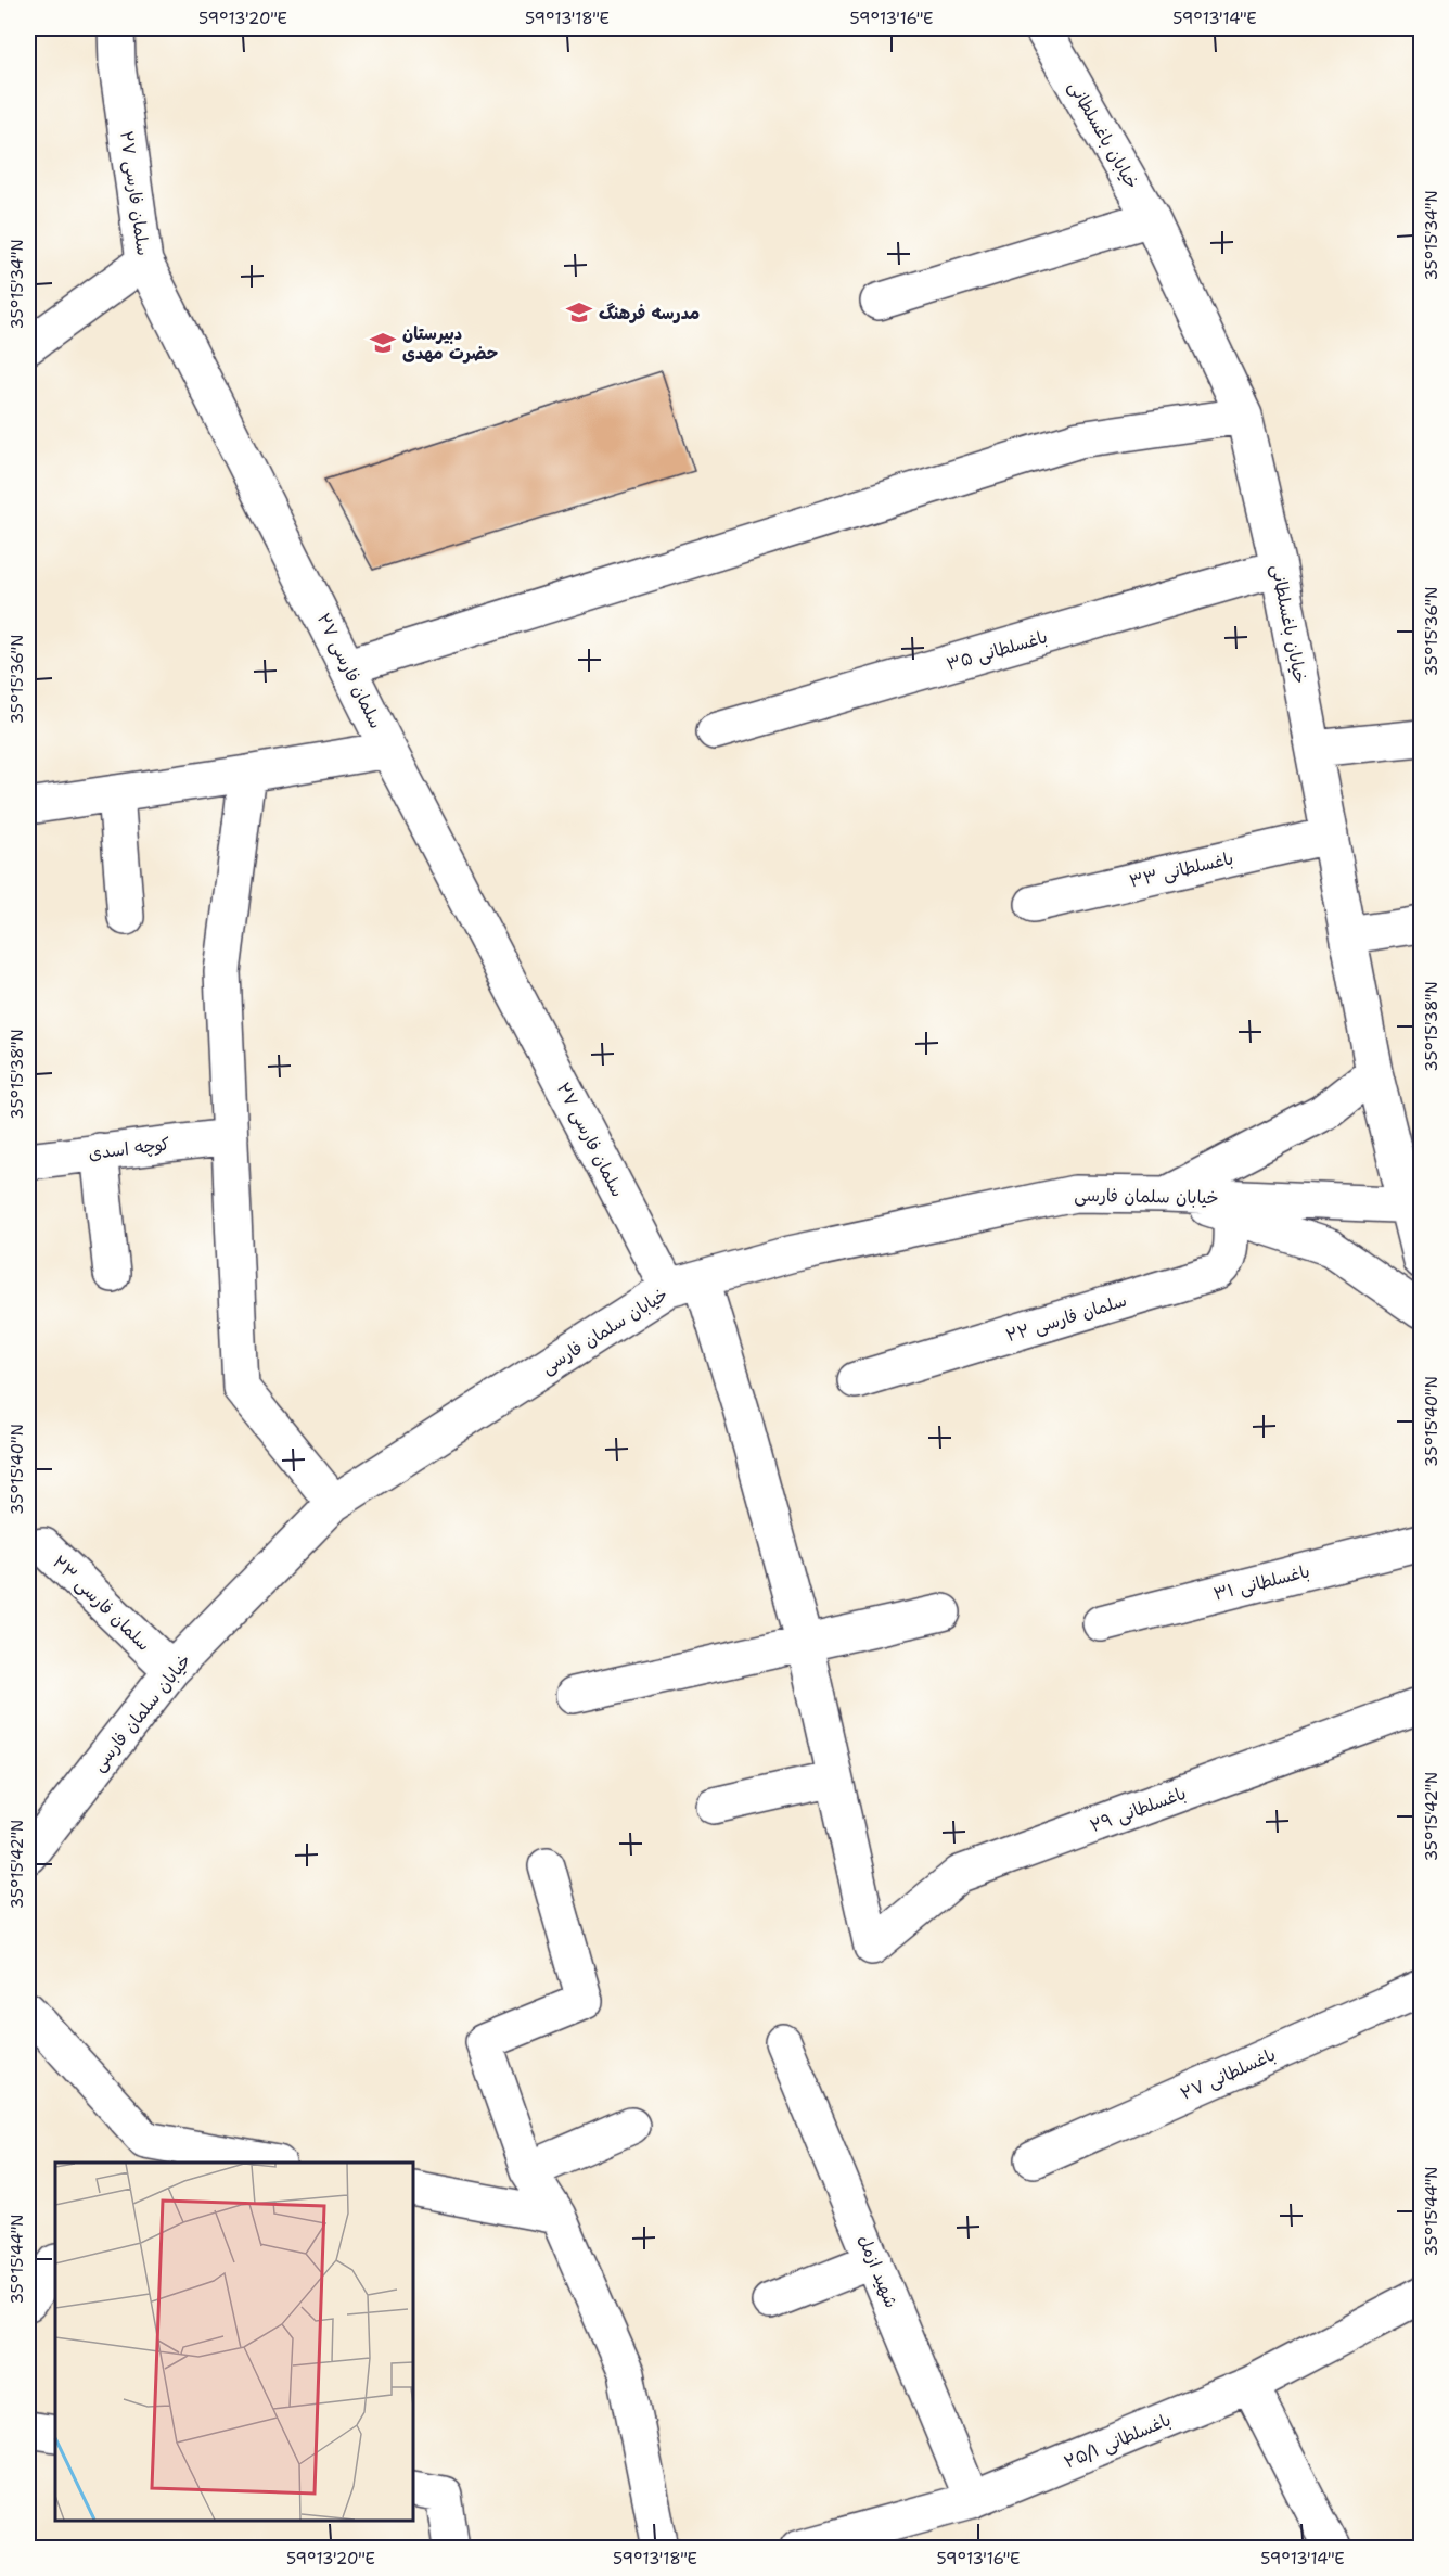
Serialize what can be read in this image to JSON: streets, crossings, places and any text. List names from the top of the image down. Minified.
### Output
{"streets":{"street":["خیابان باغسلطانی","سلمان فارسی ۲۷","باغسلطانی ۳۵","باغسلطانی ۳۳","کوچه اسدی","خیابان سلمان فارسی","سلمان فارسی ۲۲","باغسلطانی ۳۱","سلمان فارسی ۲۳","باغسلطانی ۲۹","باغسلطانی ۲۷","شهید ازمل","باغسلطانی ۲۵/۱"]},"crossings":[["خیابان باغسلطانی","باغسلطانی ۳۵"],["خیابان باغسلطانی","باغسلطانی ۳۳"],["خیابان باغسلطانی","خیابان سلمان فارسی"],["سلمان فارسی ۲۷","خیابان سلمان فارسی"],["سلمان فارسی ۲۷","باغسلطانی ۲۹"],["خیابان سلمان فارسی","سلمان فارسی ۲۳"],["شهید ازمل","باغسلطانی ۲۵/۱"]],"places":{"school or university":["مدرسه فرهنگ","دبیرستان حضرت مهدی"]},"coordinates":["59°13'20\"E","59°13'18\"E","59°13'16\"E","59°13'14\"E","35°15'34\"N","35°15'36\"N","35°15'38\"N","35°15'40\"N","35°15'42\"N","35°15'44\"N"]}
